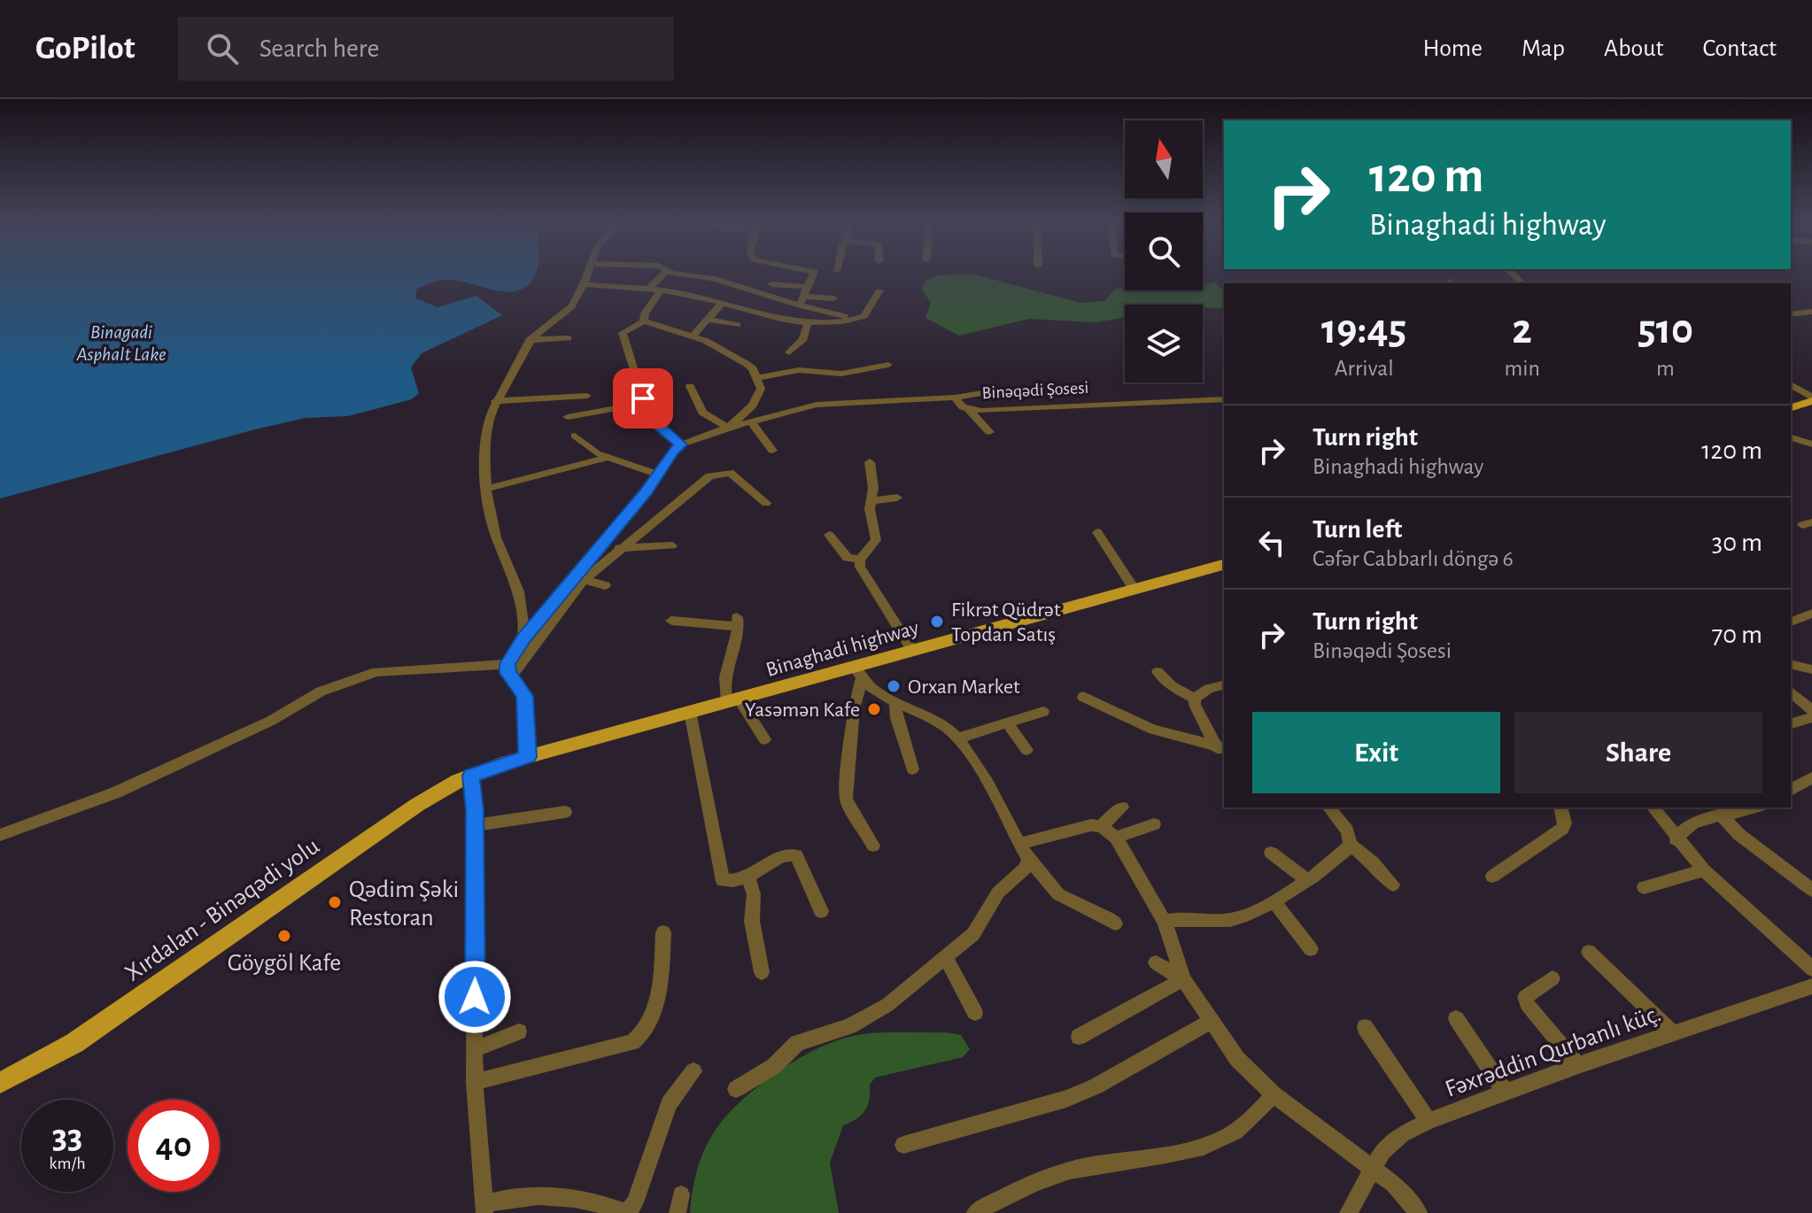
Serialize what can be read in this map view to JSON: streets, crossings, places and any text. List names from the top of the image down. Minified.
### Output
{"streets":{"main road":["Binaghadi highway","Xırdalan - Binəqədi yolu"],"street":["Binəqədi Şosesi","Fəxrəddin Qurbanlı küç."]},"crossings":[["Binaghadi highway","Xırdalan - Binəqədi yolu"]],"water":["Binagadi Asphalt Lake"],"places":["Fikrət Qüdrət Topdan Satış","Orxan Market","Yasəmən Kafe","Qədim Şəki Restoran","Göygöl Kafe"],"north":"top","page":{"header":"GoPilot","search":"Search here","nav":["Home","Map","About","Contact"],"turn":["120 m","Binaghadi highway"],"eta":["19:45","Arrival","2","min","510","m"],"list":[{"name":"Turn right","note":"Binaghadi highway","value":"120 m"},{"name":"Turn left","note":"Cəfər Cabbarlı döngə 6","value":"30 m"},{"name":"Turn right","note":"Binəqədi Şosesi","value":"70 m"}],"buttons":["Exit","Share"],"speed":"33 km/h","limit":"40"}}
